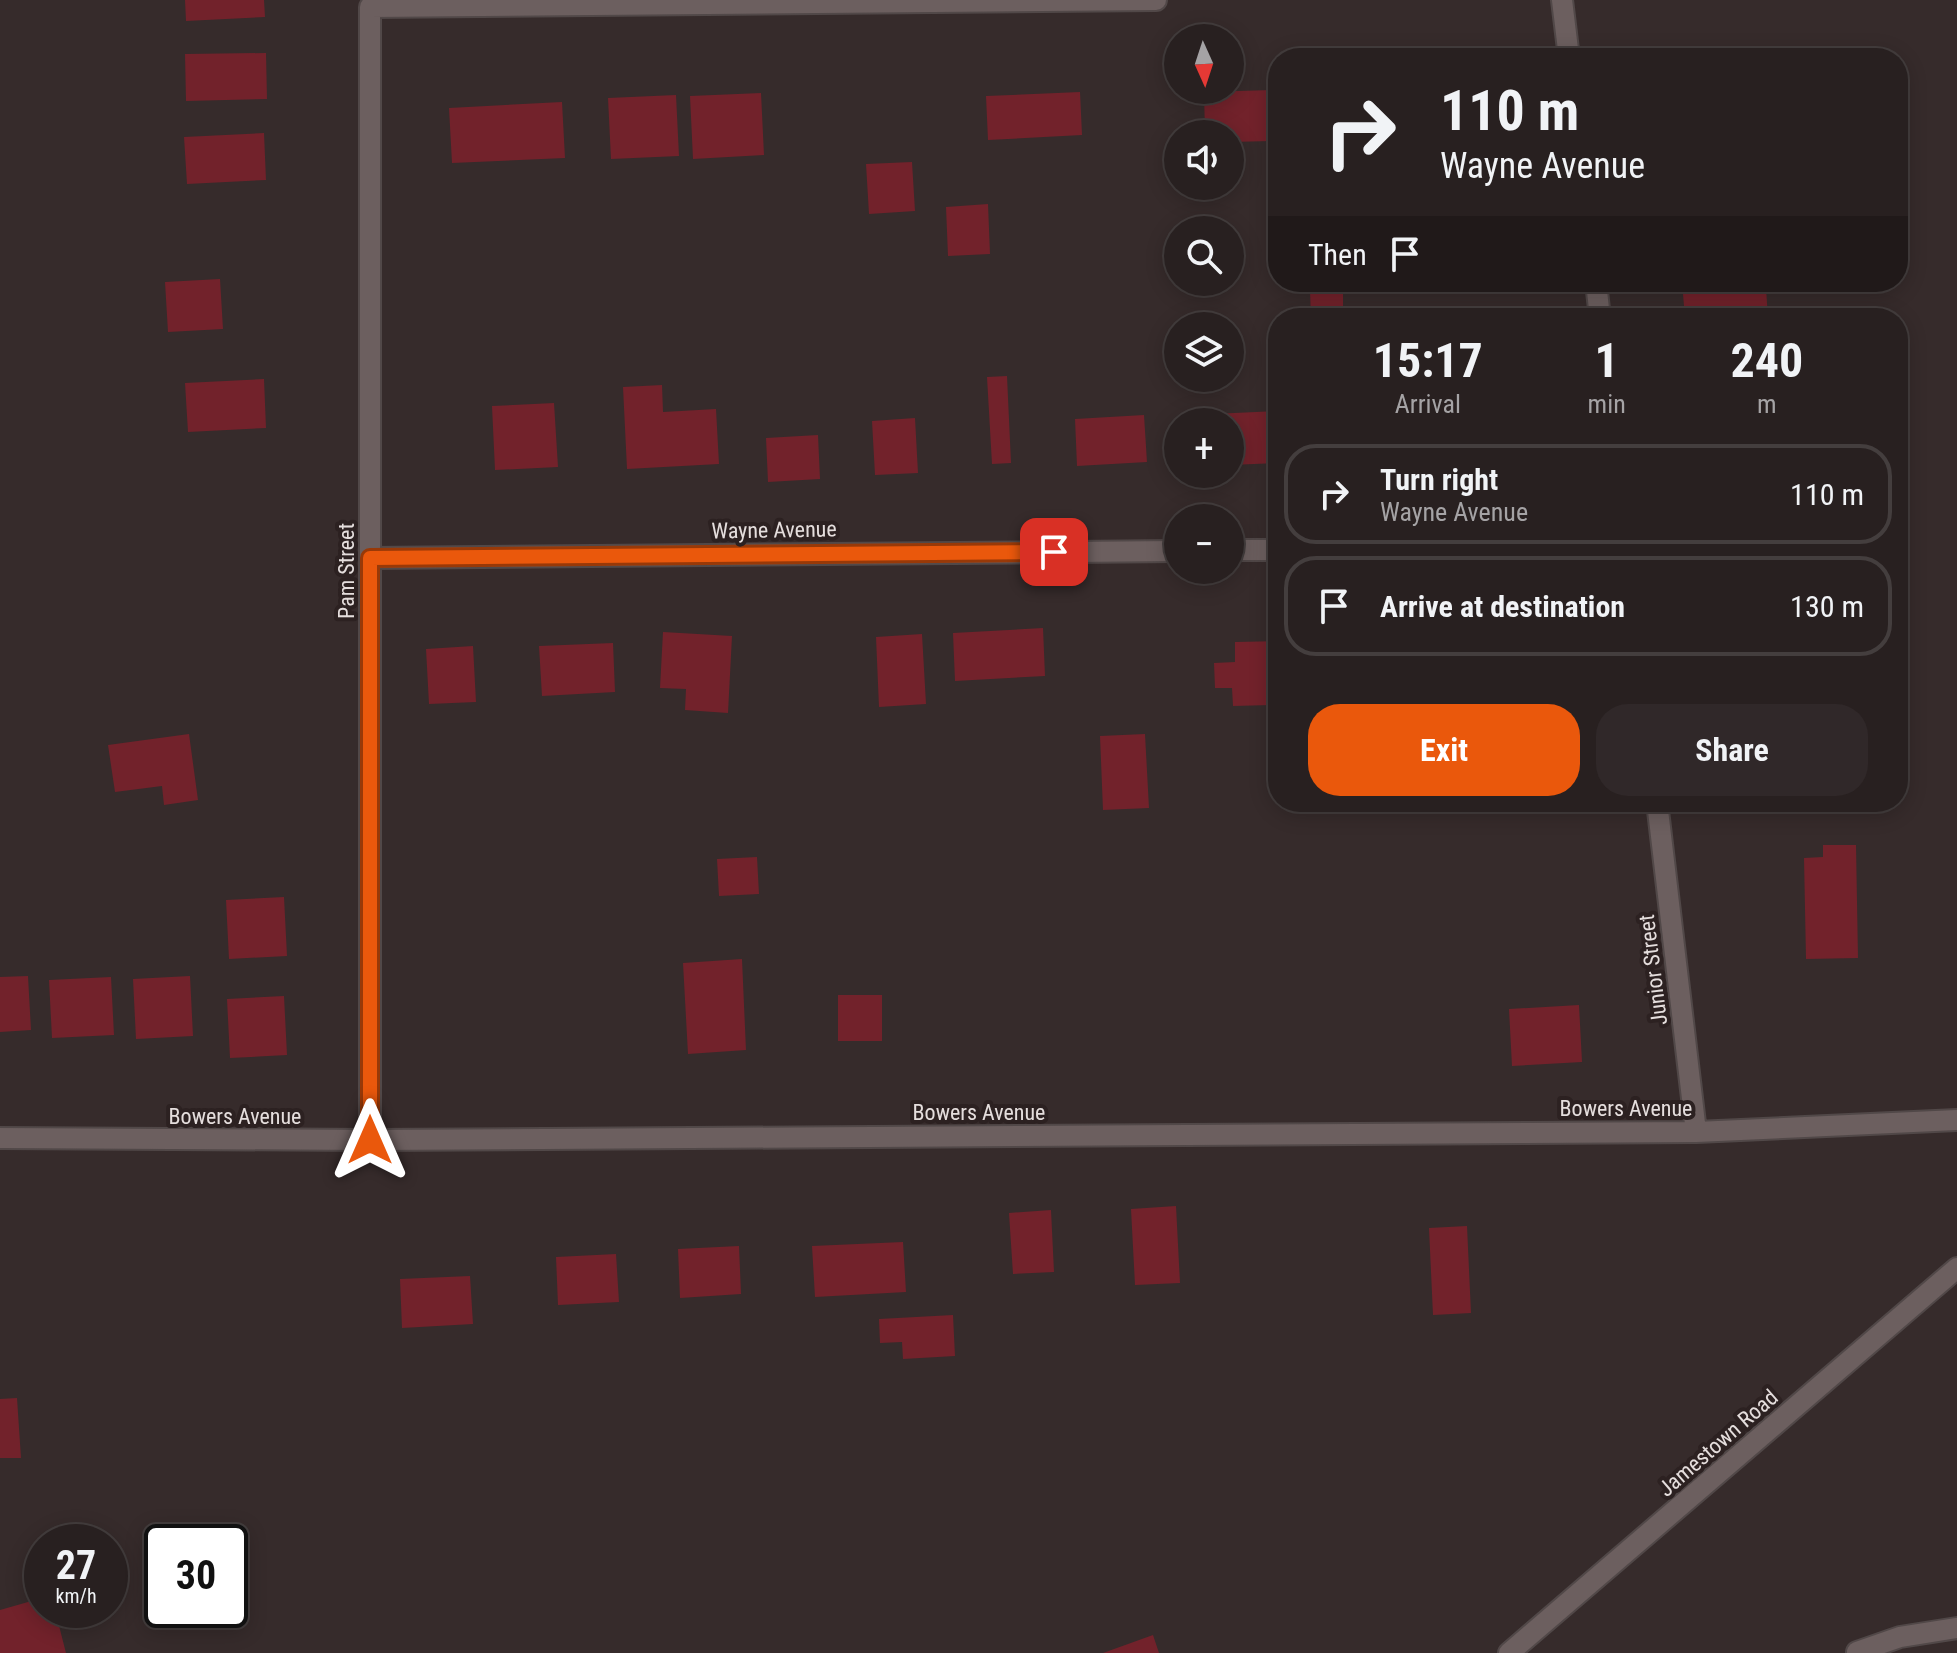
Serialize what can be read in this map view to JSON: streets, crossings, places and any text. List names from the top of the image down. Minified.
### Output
{"streets":{"street":["Wayne Avenue","Pam Street","Junior Street","Bowers Avenue","Jamestown Road"]},"crossings":[["Wayne Avenue","Pam Street"],["Pam Street","Bowers Avenue"],["Junior Street","Bowers Avenue"]],"north":"bottom","page":{"map_buttons":["+","−"],"turn":["110 m","Wayne Avenue"],"then":"Then","eta":["15:17","Arrival","1","min","240","m"],"list":[{"name":"Turn right","note":"Wayne Avenue","value":"110 m"},{"name":"Arrive at destination","value":"130 m"}],"buttons":["Exit","Share"],"speed":"27 km/h","limit":"30"}}
